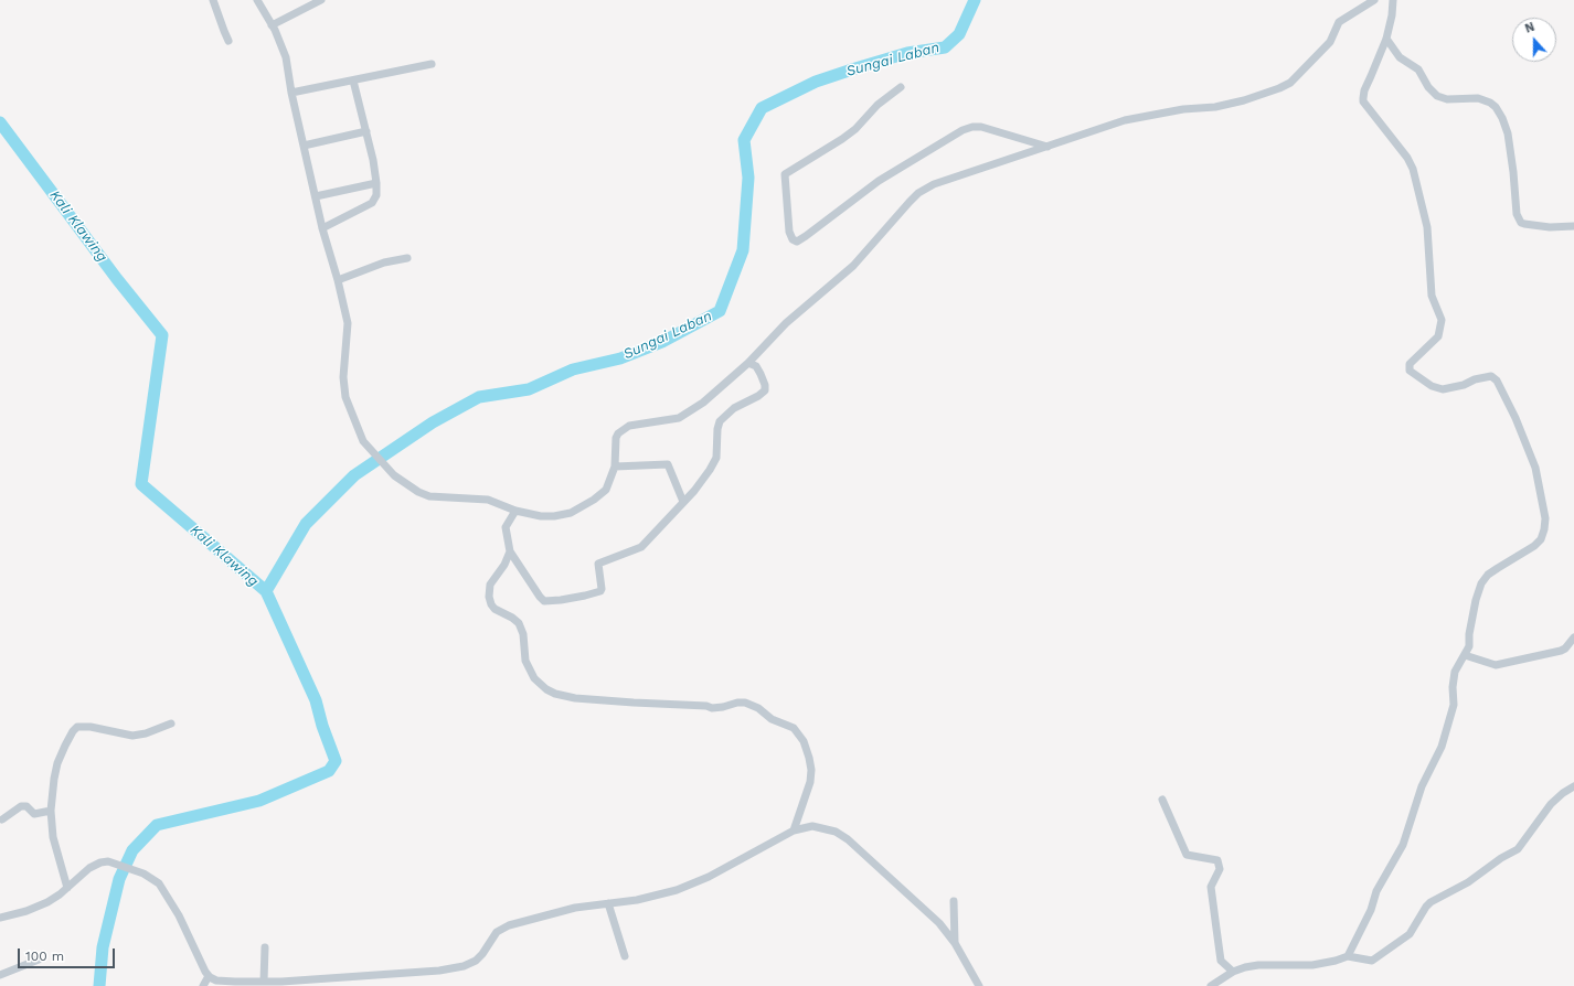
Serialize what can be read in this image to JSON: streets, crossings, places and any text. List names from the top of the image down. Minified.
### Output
{"water":["Sungai Laban","Kali Klawing"],"scale_bar":"100 m","north":"top"}
